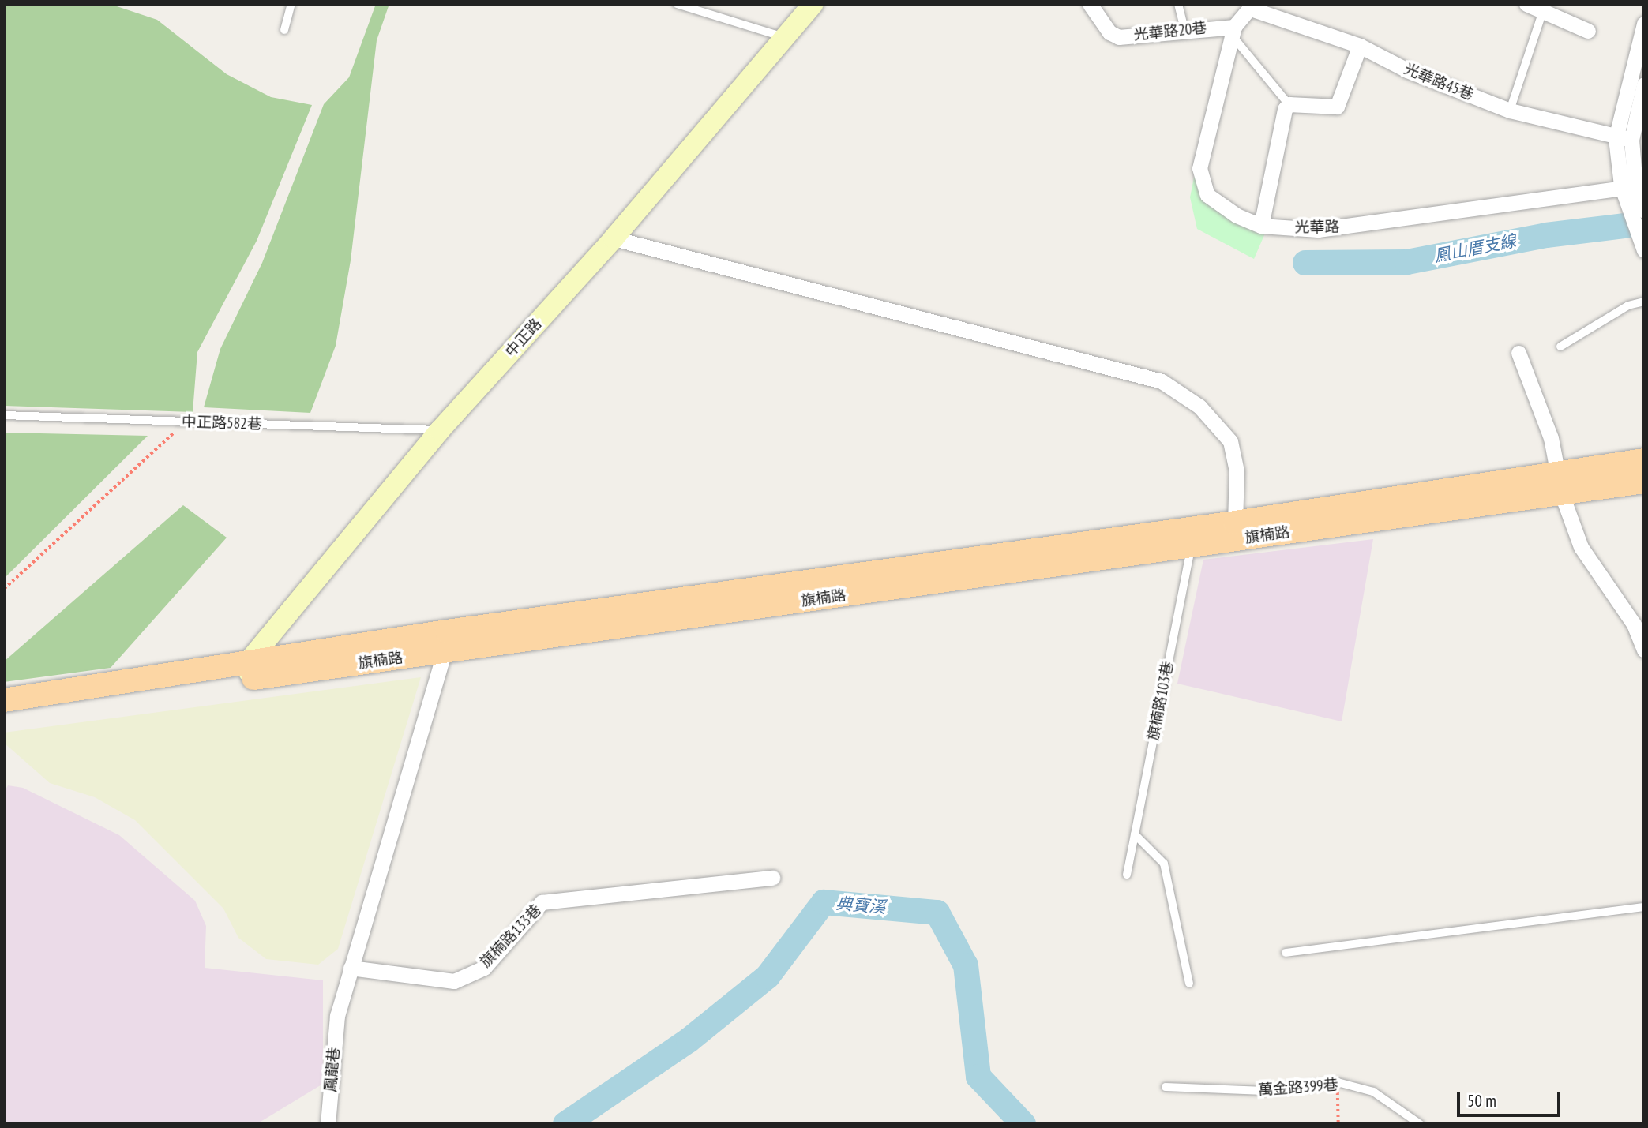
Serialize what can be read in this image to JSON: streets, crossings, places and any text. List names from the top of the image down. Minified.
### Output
{"streets":{"main road":["中正路","旗楠路"],"street":["光華路20巷","光華路45巷","光華路","旗楠路133巷","鳳龍巷"],"lane":["中正路582巷","旗楠路103巷","萬金路399巷"]},"crossings":[["光華路20巷","光華路"],["光華路45巷","光華路"],["中正路","中正路582巷"],["中正路","旗楠路"],["旗楠路","旗楠路103巷"],["旗楠路133巷","鳳龍巷"]],"water":["鳳山厝支線","典寶溪"],"scale_bar":"50 m"}
